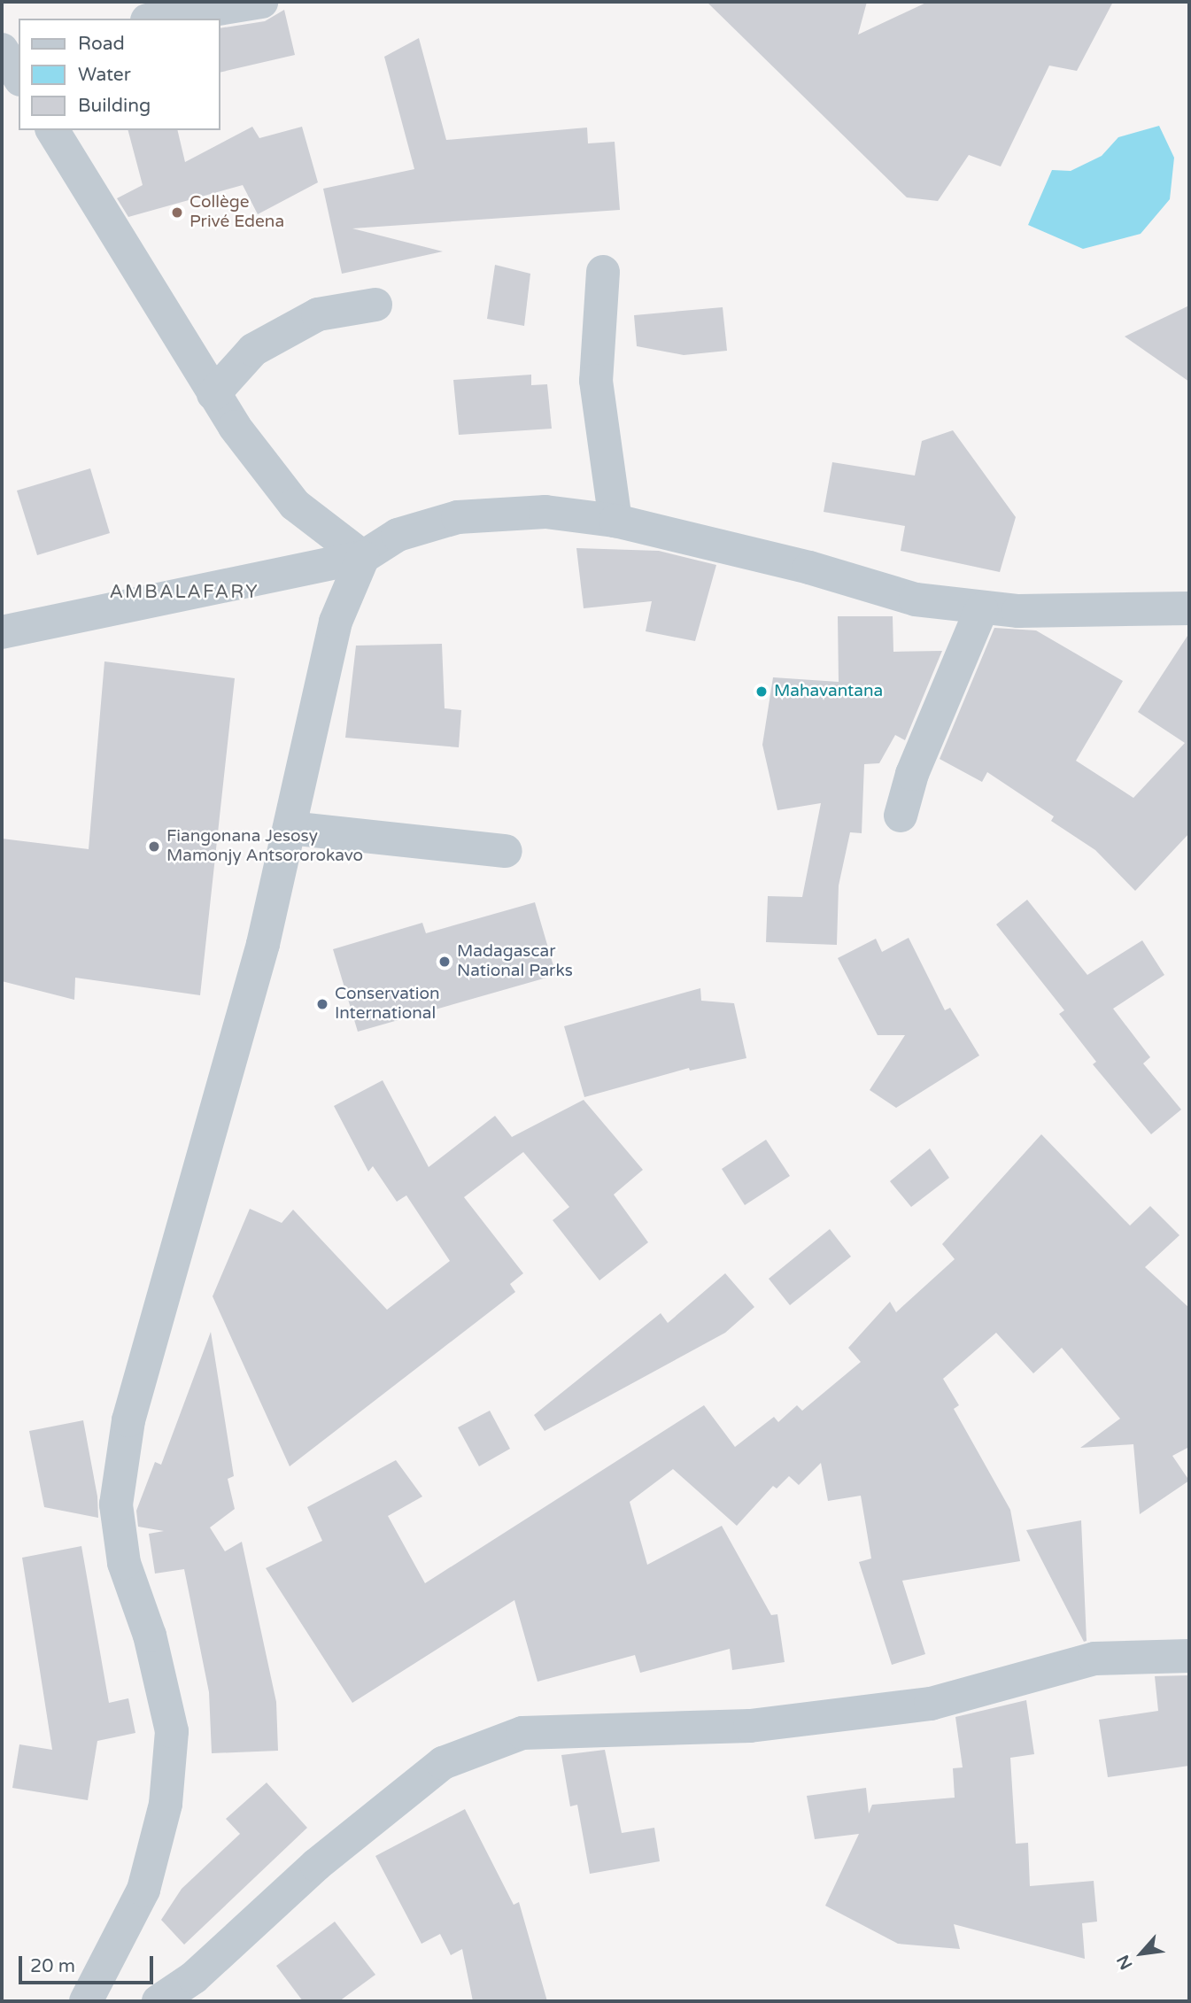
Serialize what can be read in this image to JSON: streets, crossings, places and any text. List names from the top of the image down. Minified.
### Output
{"districts":["AMBALAFARY"],"places":["Collège Privé Edena","Mahavantana","Fiangonana Jesosy Mamonjy Antsororokavo","Madagascar National Parks","Conservation International"],"legend":["Road","Water","Building"],"scale_bar":"20 m","north":"bottom left"}
